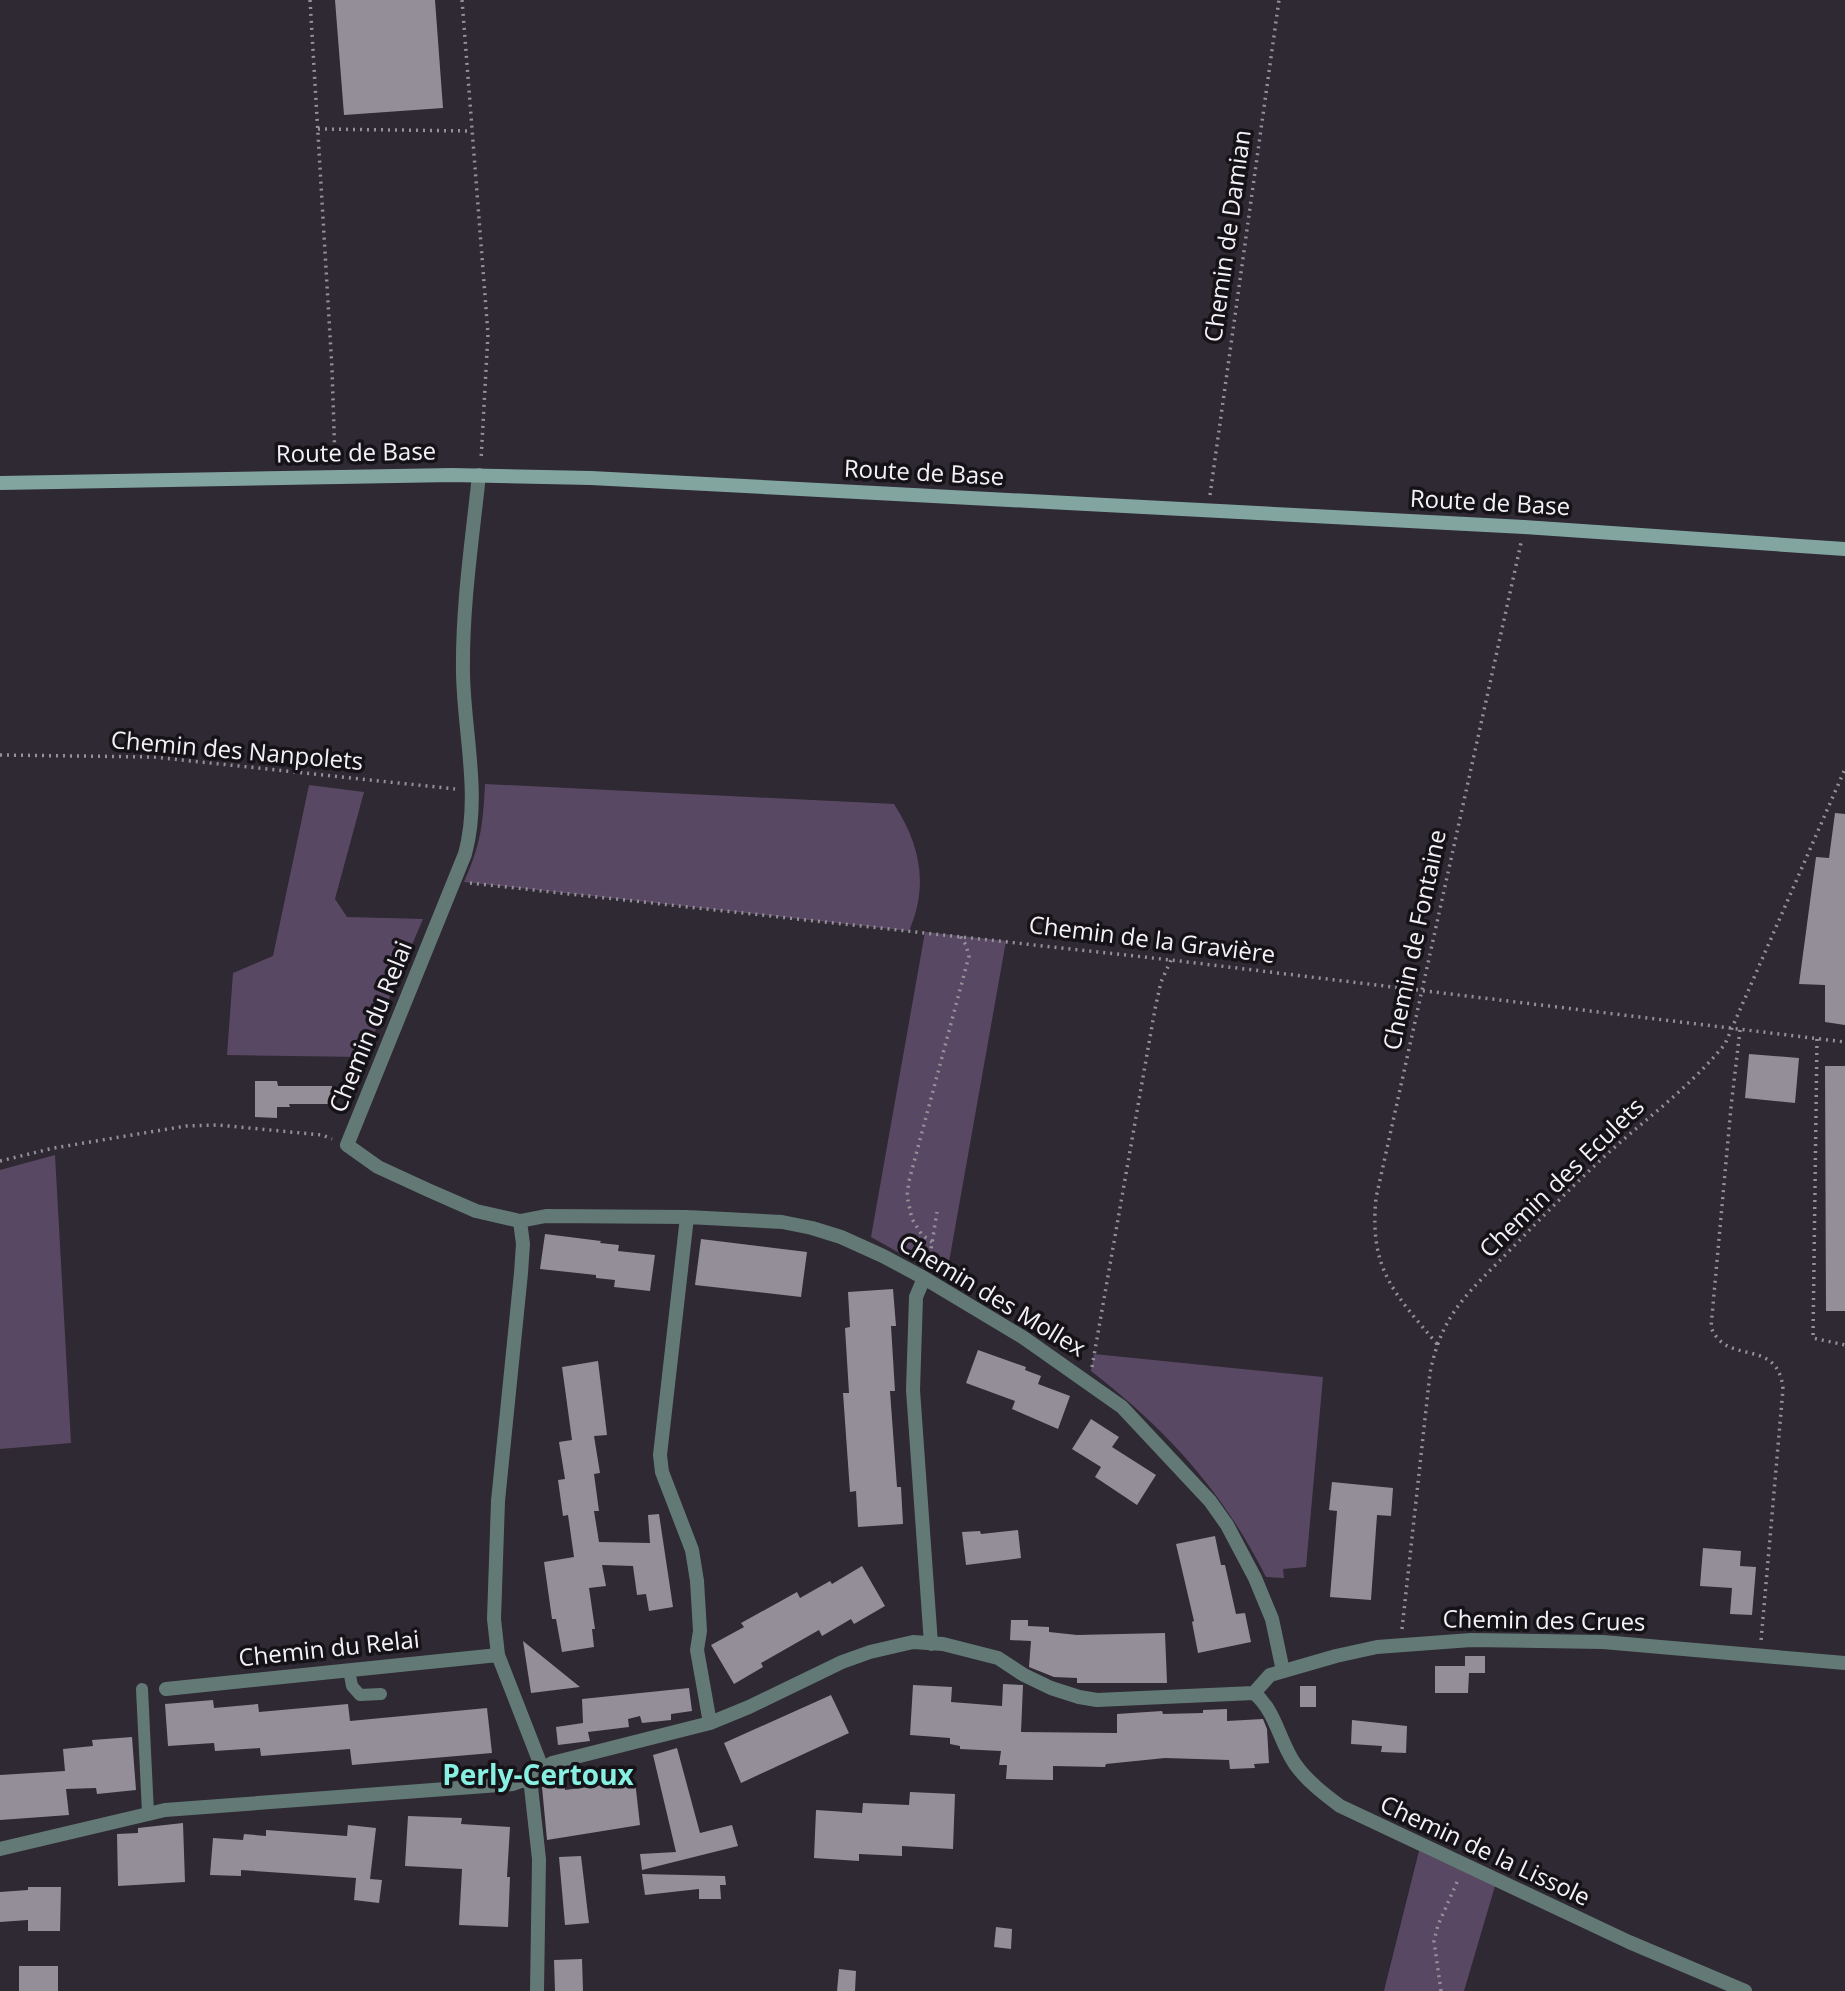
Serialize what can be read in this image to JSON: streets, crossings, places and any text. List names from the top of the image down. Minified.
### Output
{"streets":{"main road":["Route de Base"],"street":["Chemin du Relai","Chemin des Mollex","Chemin des Crues","Chemin de la Lissole"],"path":["Chemin de Damian","Chemin des Nanpolets","Chemin de la Gravière","Chemin de Fontaine","Chemin des Eculets"]},"crossings":[["Route de Base","Chemin de Fontaine"],["Route de Base","Chemin du Relai"],["Chemin des Nanpolets","Chemin du Relai"],["Chemin de la Gravière","Chemin de Fontaine"],["Chemin de la Gravière","Chemin du Relai"],["Chemin de la Gravière","Chemin des Eculets"],["Chemin de Fontaine","Chemin des Eculets"],["Chemin du Relai","Chemin des Mollex"],["Chemin des Eculets","Chemin des Crues"],["Chemin des Mollex","Chemin des Crues"],["Chemin des Crues","Chemin de la Lissole"]],"districts":["Perly-Certoux"]}
